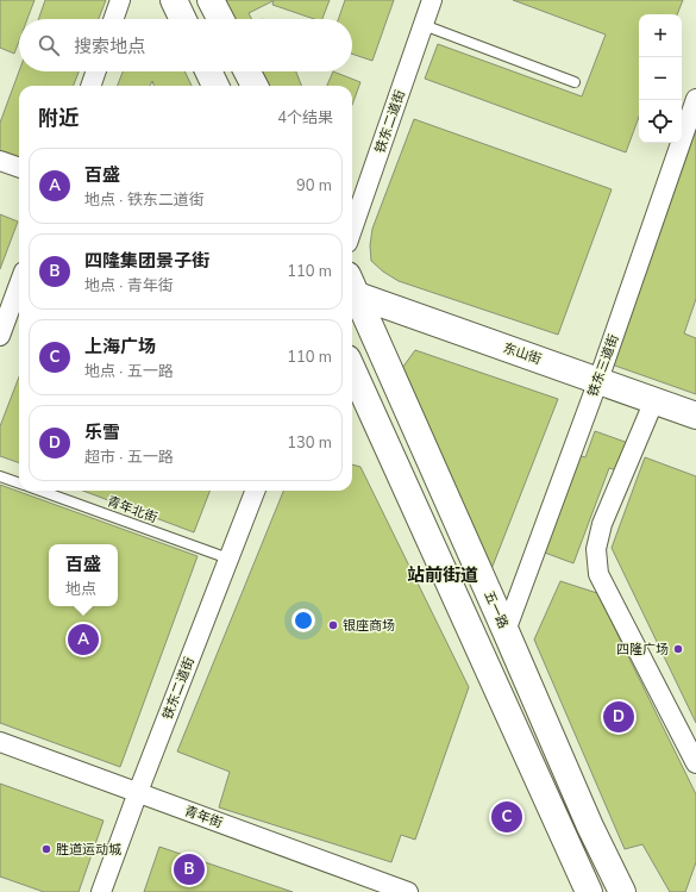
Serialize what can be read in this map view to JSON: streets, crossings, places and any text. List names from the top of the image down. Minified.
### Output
{"streets":{"main road":["东山街","五一路"],"street":["铁东二道街","铁东三道街","青年街"],"lane":["青年北街"]},"crossings":[["铁东二道街","青年北街"],["铁东二道街","青年街"],["东山街","铁东三道街"],["铁东三道街","五一路"]],"districts":["站前街道"],"places":["银座商场","四隆广场","胜道运动城"],"page":{"map_buttons":["+","−"],"search":"搜索地点","heading":["附近","4个结果"],"list":[{"mark":"A","name":"百盛","note":"地点 · 铁东二道街","value":"90 m"},{"mark":"B","name":"四隆集团景子街","note":"地点 · 青年街","value":"110 m"},{"mark":"C","name":"上海广场","note":"地点 · 五一路","value":"110 m"},{"mark":"D","name":"乐雪","note":"超市 · 五一路","value":"130 m"}],"popup":["百盛","地点"],"pins":["A","D","C","B"]}}
